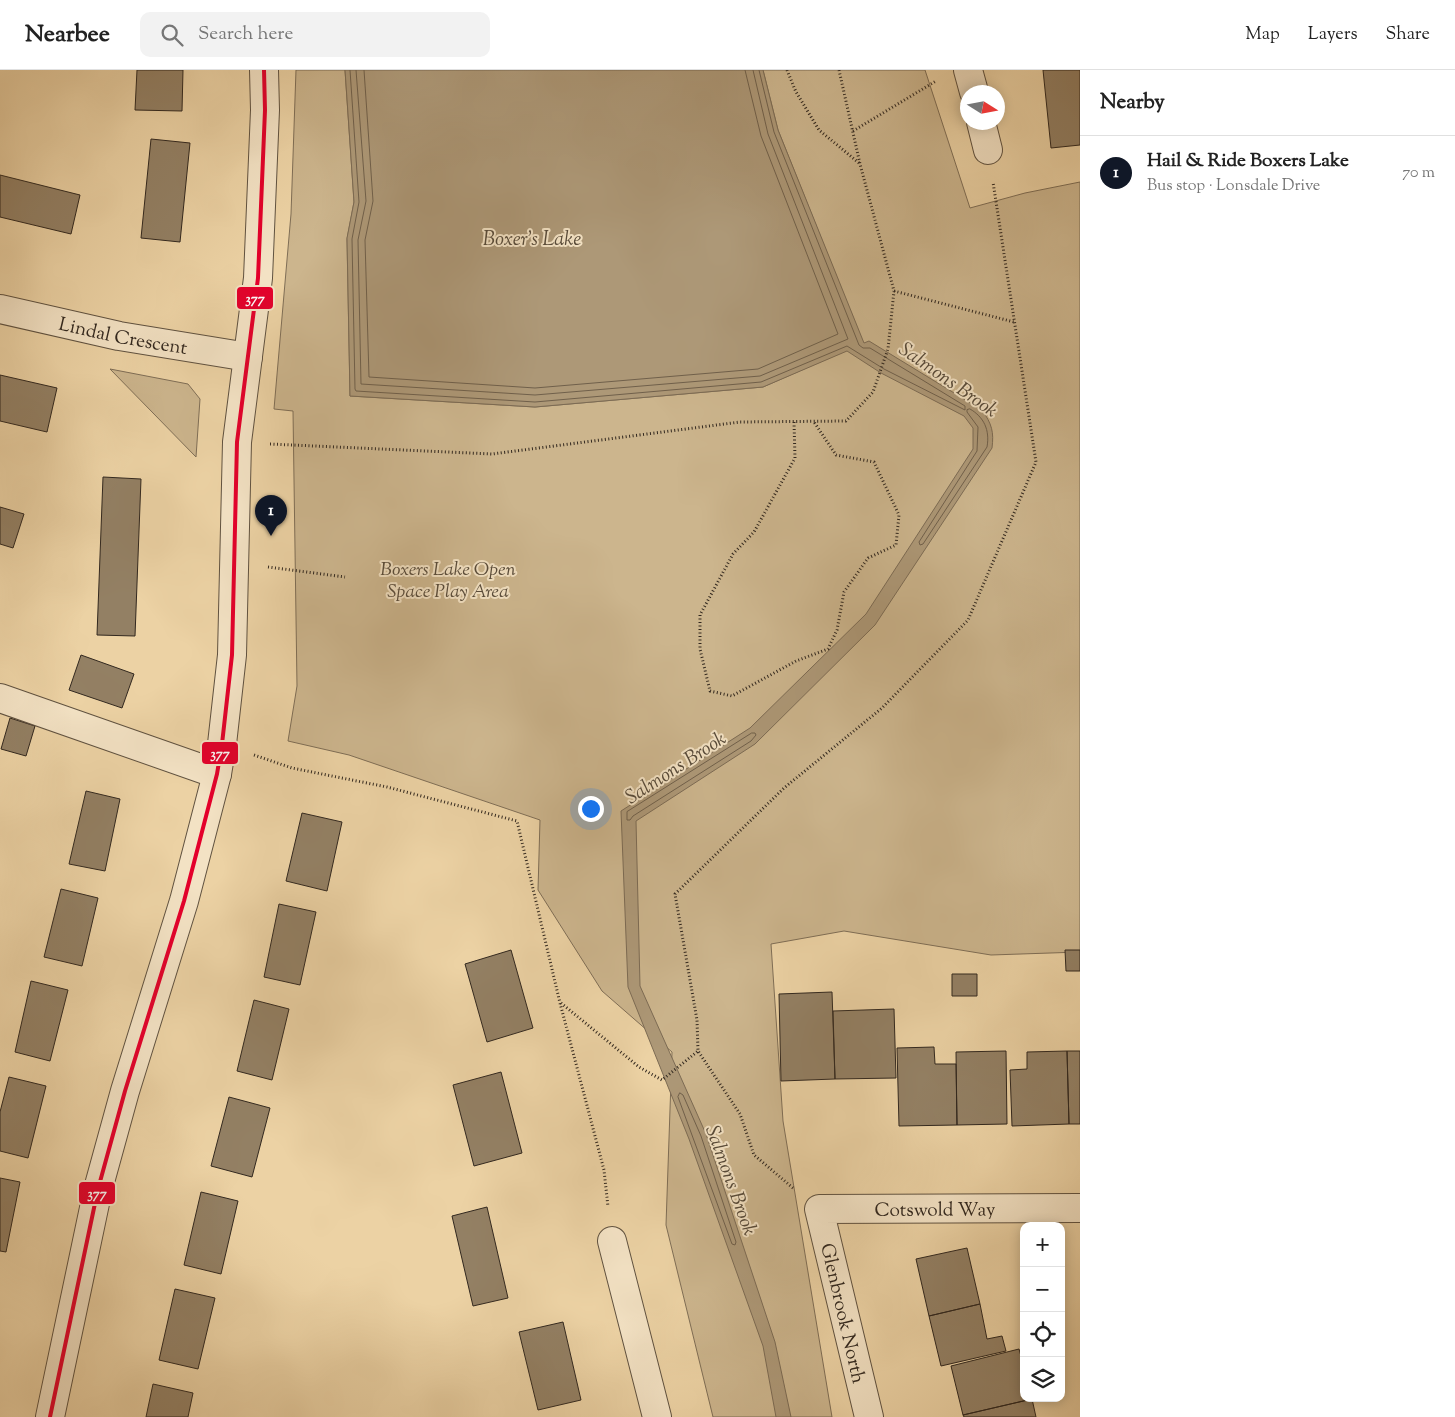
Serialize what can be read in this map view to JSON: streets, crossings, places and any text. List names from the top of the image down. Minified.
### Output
{"streets":{"street":["Lindal Crescent","Cotswold Way","Glenbrook North"]},"crossings":[["Cotswold Way","Glenbrook North"]],"water":["Boxer's Lake","Salmons Brook"],"parks":["Boxers Lake Open Space Play Area"],"lines":["transit line 377"],"north":"right","page":{"header":"Nearbee","search":"Search here","nav":["Map","Layers","Share"],"heading":"Nearby","list":[{"mark":"1","name":"Hail & Ride Boxers Lake","note":"Bus stop · Lonsdale Drive","value":"70 m"}],"pins":"1","map_buttons":["+","−"]}}
